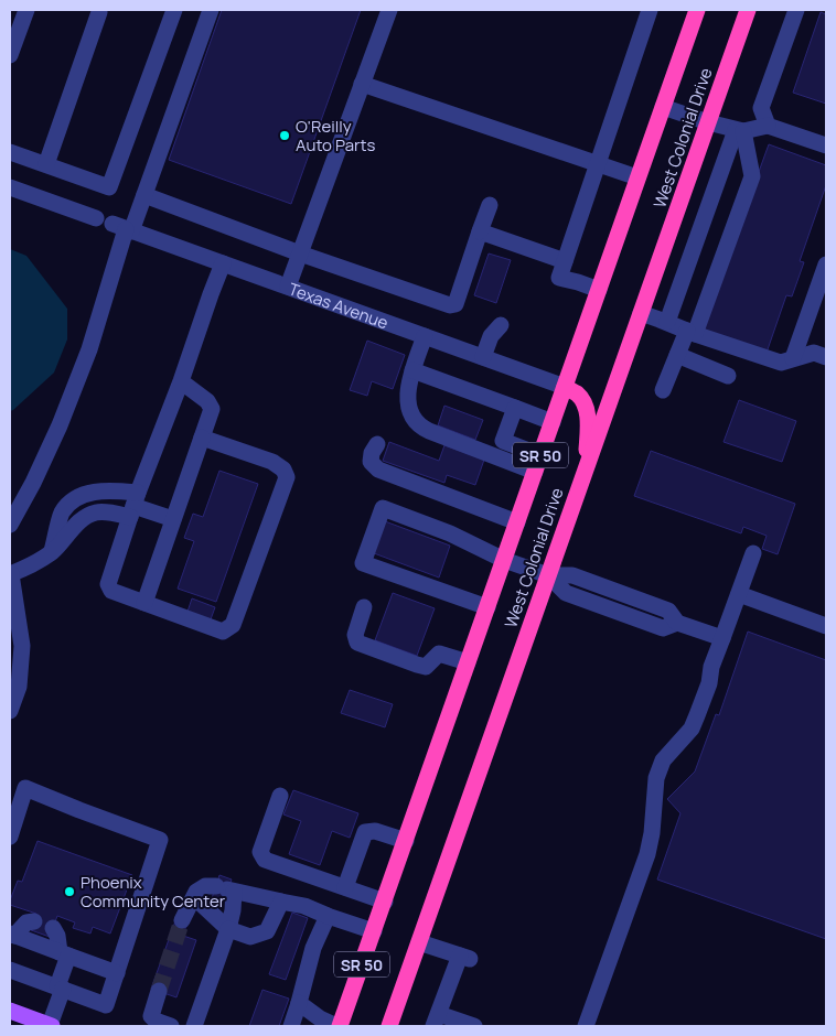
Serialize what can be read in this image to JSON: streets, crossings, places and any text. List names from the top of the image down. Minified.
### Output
{"streets":{"highway":["West Colonial Drive","SR 50"],"street":["Texas Avenue"]},"crossings":[["West Colonial Drive","Texas Avenue"]],"places":["O'Reilly Auto Parts","Phoenix Community Center"]}
